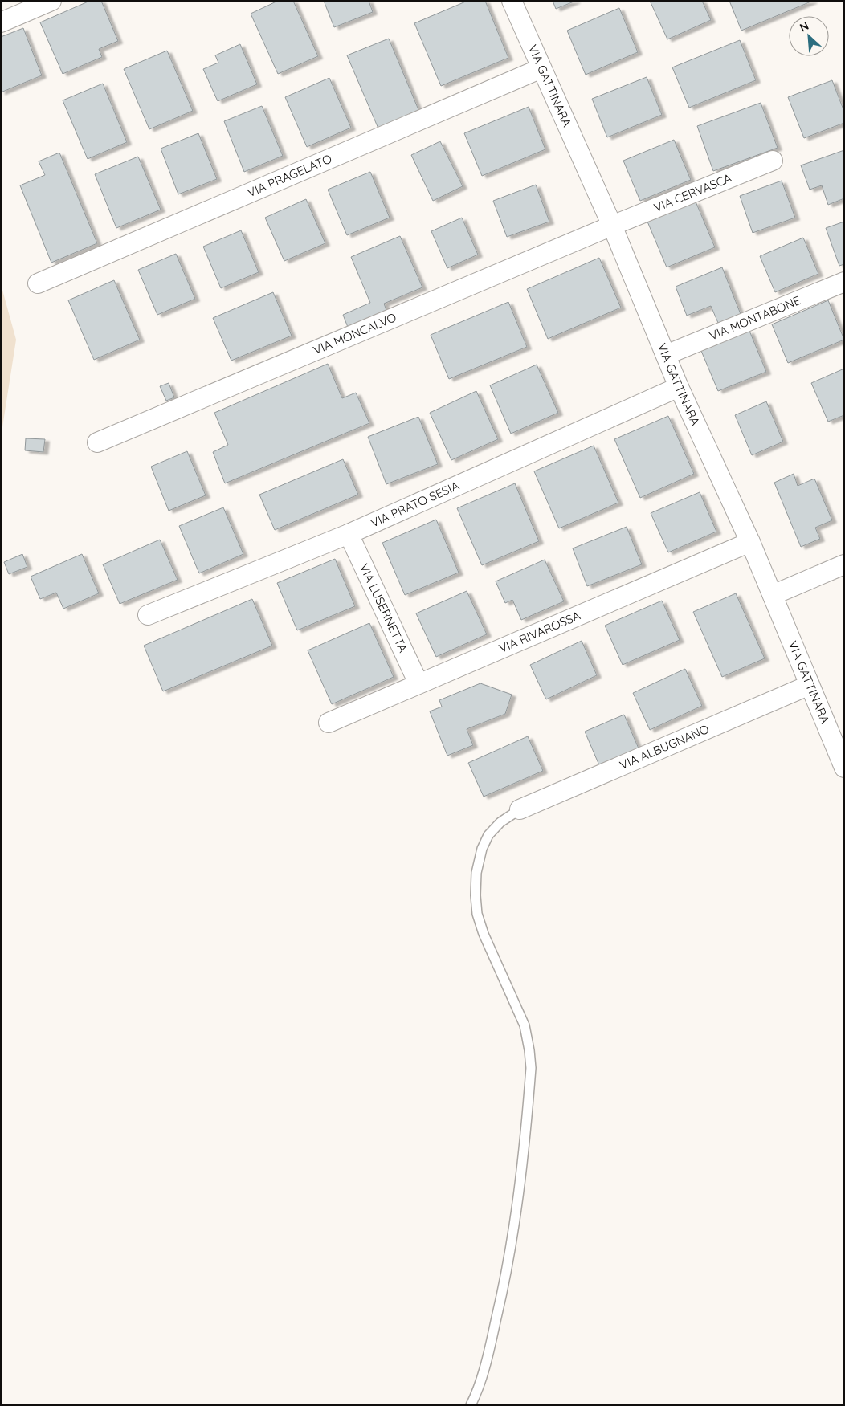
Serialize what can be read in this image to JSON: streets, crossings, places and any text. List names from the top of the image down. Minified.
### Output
{"streets":{"street":["VIA GATTINARA","VIA PRAGELATO","VIA CERVASCA","VIA MONTABONE","VIA MONCALVO","VIA PRATO SESIA","VIA LUSERNETTA","VIA RIVAROSSA","VIA ALBUGNANO"]},"crossings":[["VIA GATTINARA","VIA PRAGELATO"],["VIA GATTINARA","VIA CERVASCA"],["VIA GATTINARA","VIA MONTABONE"],["VIA GATTINARA","VIA MONCALVO"],["VIA GATTINARA","VIA PRATO SESIA"],["VIA GATTINARA","VIA RIVAROSSA"],["VIA GATTINARA","VIA ALBUGNANO"],["VIA CERVASCA","VIA MONCALVO"],["VIA PRATO SESIA","VIA LUSERNETTA"],["VIA LUSERNETTA","VIA RIVAROSSA"]],"north":"top left"}
